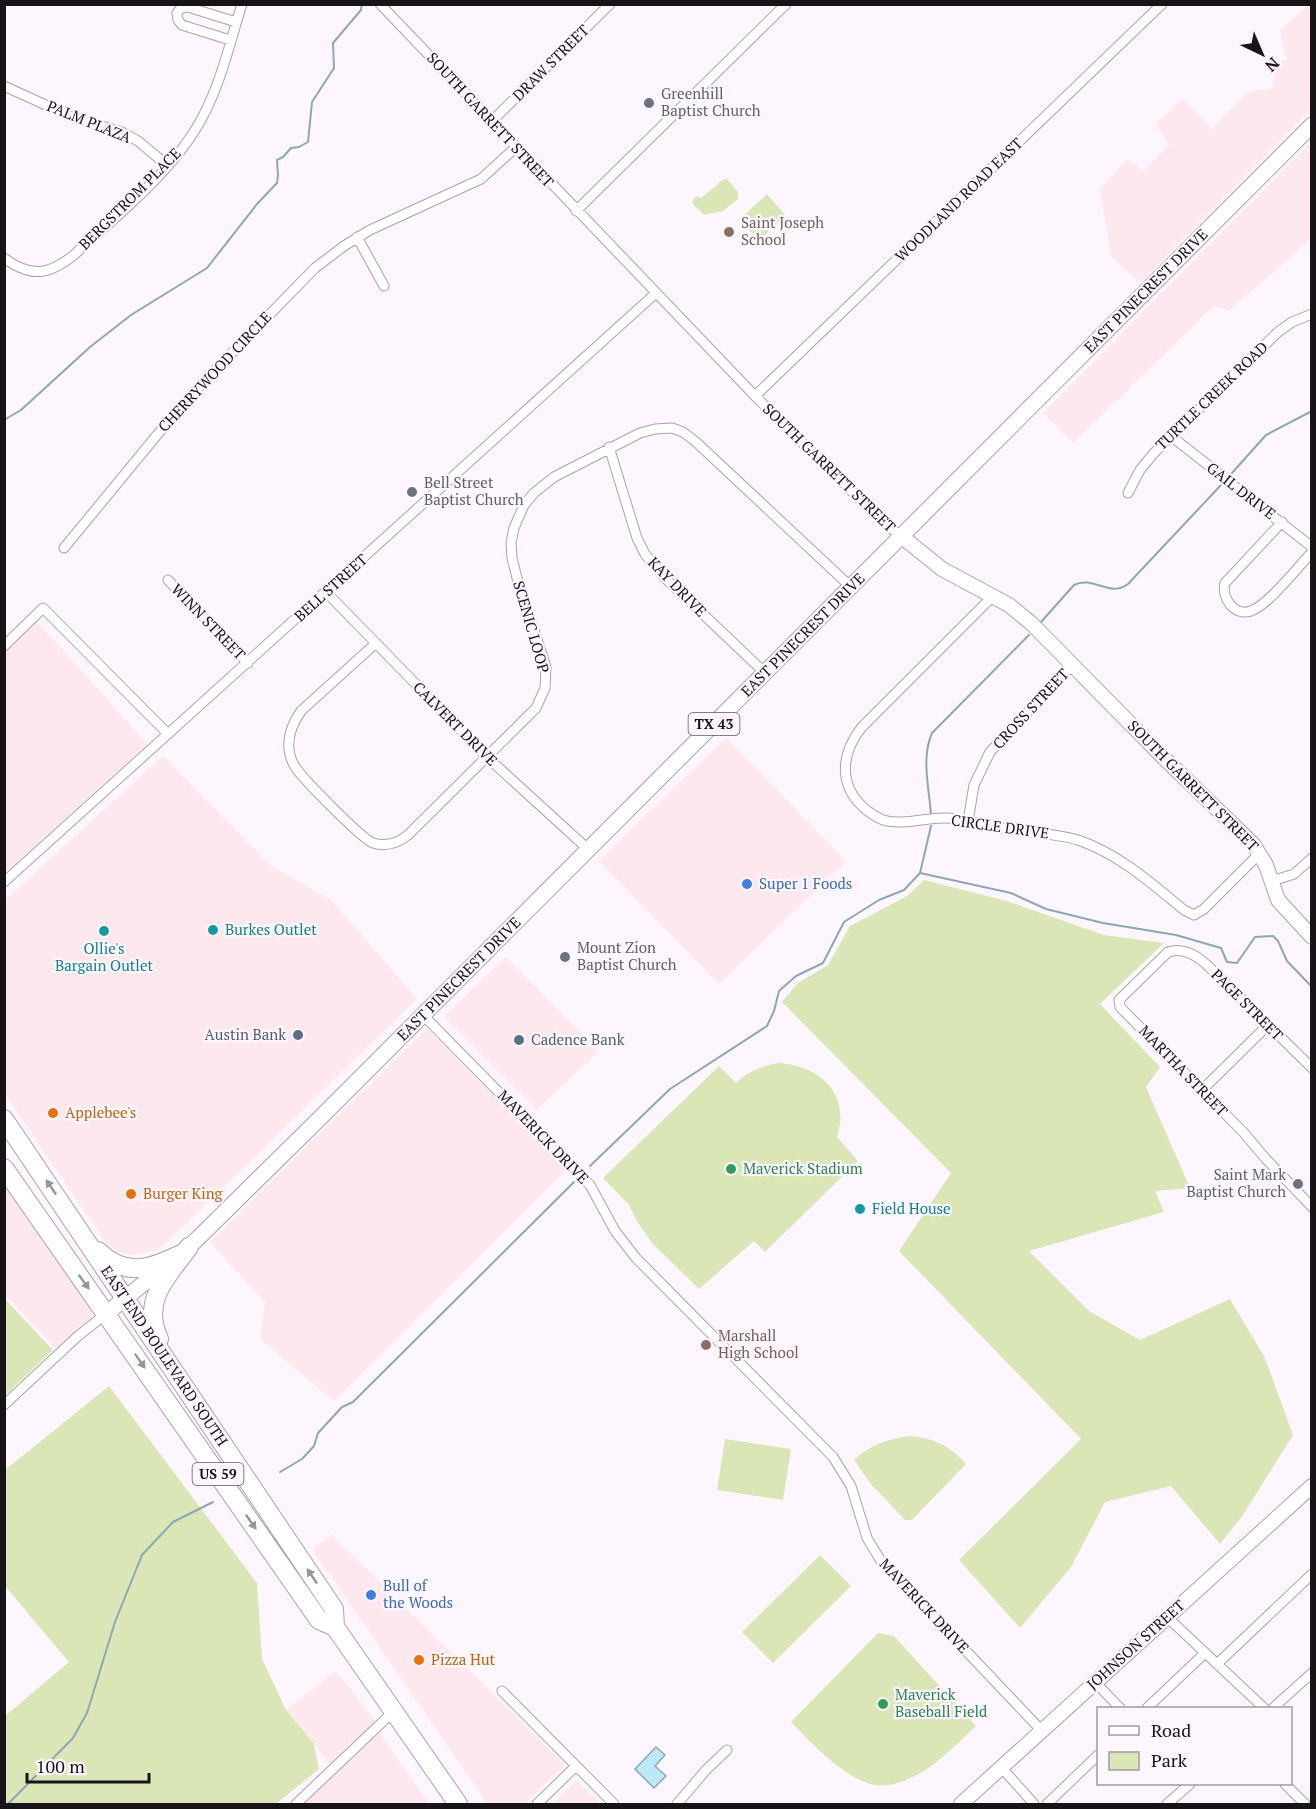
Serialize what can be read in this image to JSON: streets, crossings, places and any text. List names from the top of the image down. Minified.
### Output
{"streets":{"highway":["EAST END BOULEVARD SOUTH","US 59"],"main road":["EAST PINECREST DRIVE","TX 43"],"street":["DRAW STREET","SOUTH GARRETT STREET","PALM PLAZA","BERGSTROM PLACE","WOODLAND ROAD EAST","CHERRYWOOD CIRCLE","TURTLE CREEK ROAD","GAIL DRIVE","KAY DRIVE","BELL STREET","WINN STREET","SCENIC LOOP","CROSS STREET","CALVERT DRIVE","CIRCLE DRIVE","PAGE STREET","MARTHA STREET","MAVERICK DRIVE","JOHNSON STREET"]},"crossings":[["DRAW STREET","SOUTH GARRETT STREET"],["SOUTH GARRETT STREET","WOODLAND ROAD EAST"],["SOUTH GARRETT STREET","EAST PINECREST DRIVE"],["SOUTH GARRETT STREET","CHERRYWOOD CIRCLE"],["SOUTH GARRETT STREET","BELL STREET"],["SOUTH GARRETT STREET","CROSS STREET"],["SOUTH GARRETT STREET","CIRCLE DRIVE"],["PALM PLAZA","BERGSTROM PLACE"],["EAST PINECREST DRIVE","KAY DRIVE"],["EAST PINECREST DRIVE","SCENIC LOOP"],["EAST PINECREST DRIVE","CALVERT DRIVE"],["EAST PINECREST DRIVE","MAVERICK DRIVE"],["EAST PINECREST DRIVE","EAST END BOULEVARD SOUTH"],["TURTLE CREEK ROAD","GAIL DRIVE"],["KAY DRIVE","SCENIC LOOP"],["BELL STREET","WINN STREET"],["BELL STREET","CALVERT DRIVE"],["SCENIC LOOP","CALVERT DRIVE"],["CROSS STREET","CIRCLE DRIVE"],["PAGE STREET","MARTHA STREET"],["MAVERICK DRIVE","JOHNSON STREET"]],"places":["Greenhill Baptist Church","Saint Joseph School","Bell Street Baptist Church","Super 1 Foods","Burkes Outlet","Ollie's Bargain Outlet","Mount Zion Baptist Church","Austin Bank","Cadence Bank","Applebee's","Maverick Stadium","Saint Mark Baptist Church","Burger King","Field House","Marshall High School","Bull of the Woods","Pizza Hut","Maverick Baseball Field"],"legend":["Road","Park"],"scale_bar":"100 m","north":"bottom right"}
